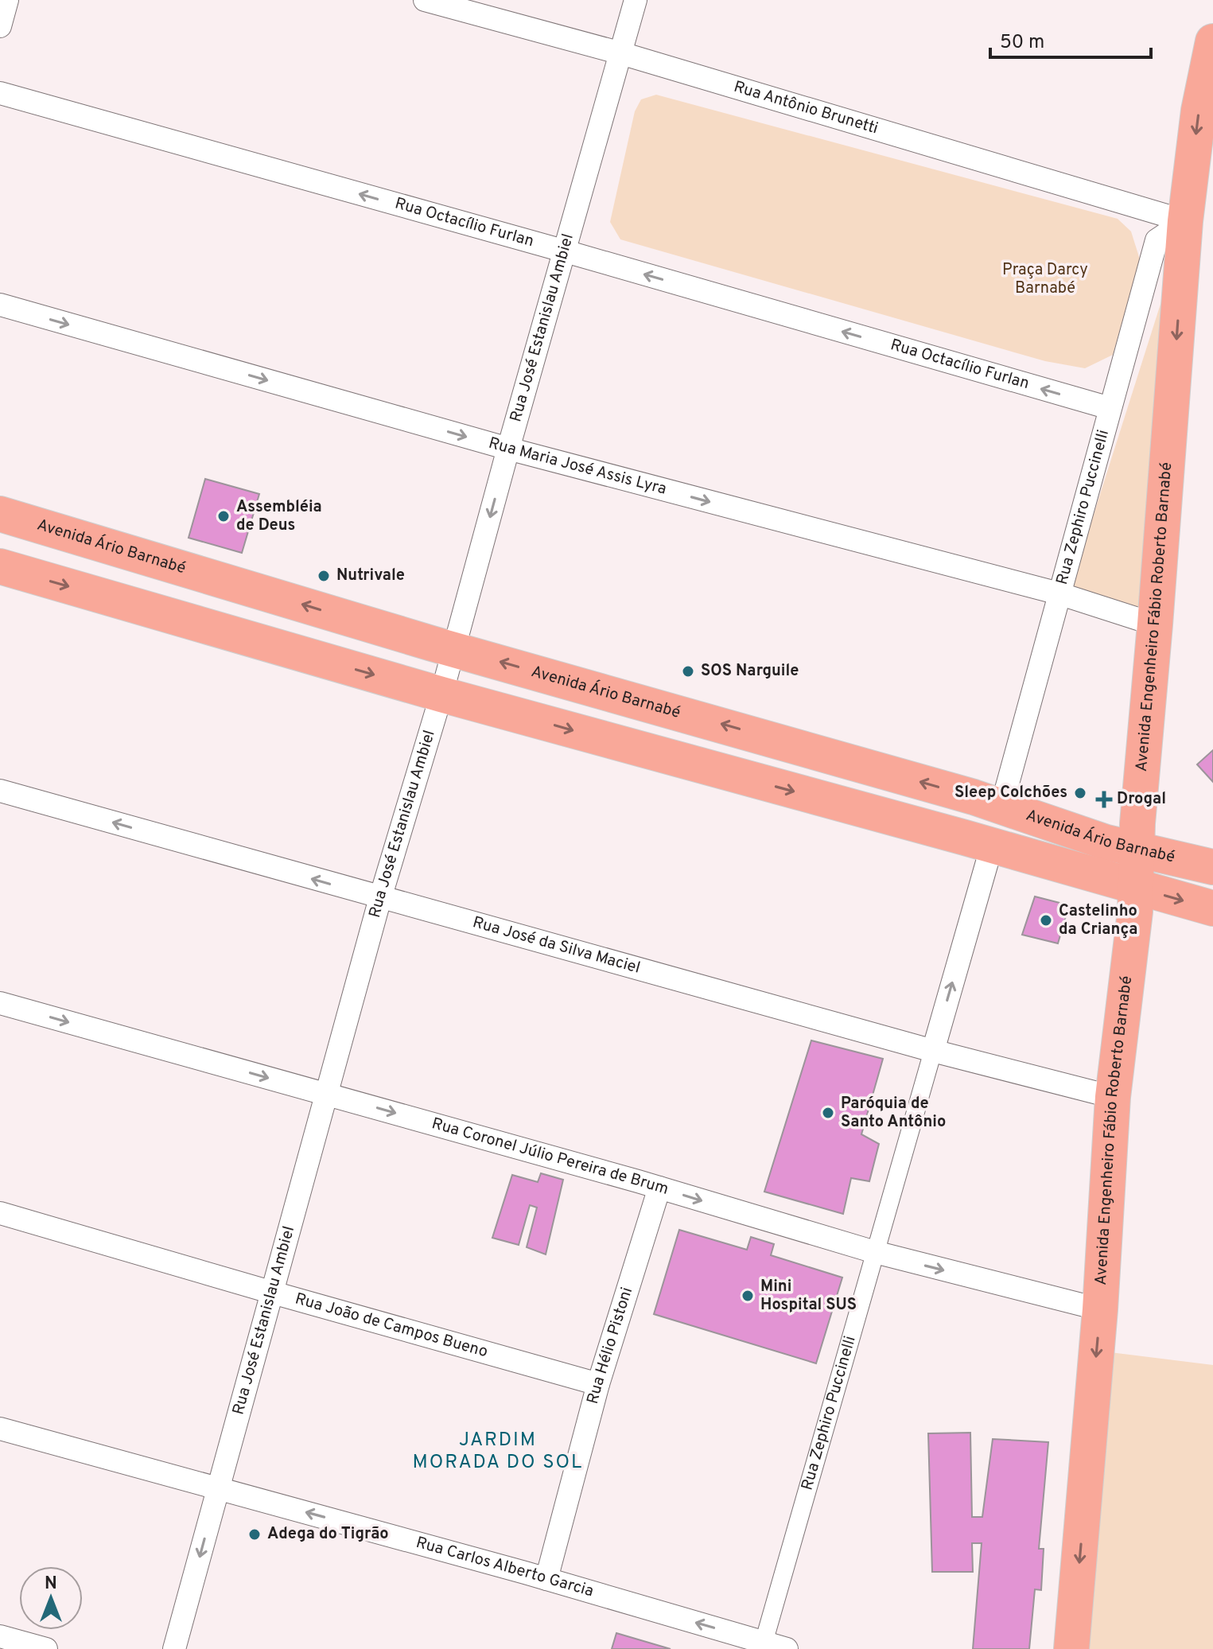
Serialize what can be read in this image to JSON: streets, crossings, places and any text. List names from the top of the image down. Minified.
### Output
{"streets":{"main road":["Avenida Ário Barnabé","Avenida Engenheiro Fábio Roberto Barnabé"],"street":["Rua Antônio Brunetti","Rua Octacílio Furlan","Rua José Estanislau Ambiel","Rua Maria José Assis Lyra","Rua Zephiro Puccinelli","Rua José da Silva Maciel","Rua Coronel Júlio Pereira de Brum","Rua João de Campos Bueno","Rua Hélio Pistoni","Rua Carlos Alberto Garcia"]},"crossings":[["Rua Antônio Brunetti","Rua José Estanislau Ambiel"],["Rua Antônio Brunetti","Rua Zephiro Puccinelli"],["Rua Antônio Brunetti","Avenida Engenheiro Fábio Roberto Barnabé"],["Rua Octacílio Furlan","Rua José Estanislau Ambiel"],["Rua Octacílio Furlan","Rua Zephiro Puccinelli"],["Rua José Estanislau Ambiel","Rua Maria José Assis Lyra"],["Rua José Estanislau Ambiel","Avenida Ário Barnabé"],["Rua José Estanislau Ambiel","Rua José da Silva Maciel"],["Rua José Estanislau Ambiel","Rua Coronel Júlio Pereira de Brum"],["Rua José Estanislau Ambiel","Rua João de Campos Bueno"],["Rua José Estanislau Ambiel","Rua Carlos Alberto Garcia"],["Rua Maria José Assis Lyra","Rua Zephiro Puccinelli"],["Rua Maria José Assis Lyra","Avenida Engenheiro Fábio Roberto Barnabé"],["Rua Zephiro Puccinelli","Avenida Ário Barnabé"],["Rua Zephiro Puccinelli","Avenida Engenheiro Fábio Roberto Barnabé"],["Rua Zephiro Puccinelli","Rua José da Silva Maciel"],["Rua Zephiro Puccinelli","Rua Coronel Júlio Pereira de Brum"],["Rua Zephiro Puccinelli","Rua Carlos Alberto Garcia"],["Avenida Ário Barnabé","Avenida Engenheiro Fábio Roberto Barnabé"],["Avenida Engenheiro Fábio Roberto Barnabé","Rua José da Silva Maciel"],["Avenida Engenheiro Fábio Roberto Barnabé","Rua Coronel Júlio Pereira de Brum"],["Rua Coronel Júlio Pereira de Brum","Rua Hélio Pistoni"],["Rua João de Campos Bueno","Rua Hélio Pistoni"],["Rua Hélio Pistoni","Rua Carlos Alberto Garcia"]],"one_way":["Rua Octacílio Furlan","Rua Maria José Assis Lyra","Avenida Engenheiro Fábio Roberto Barnabé","Rua Coronel Júlio Pereira de Brum","Rua Carlos Alberto Garcia"],"districts":["JARDIM MORADA DO SOL"],"parks":["Praça Darcy Barnabé"],"places":{"other":["Assembléia de Deus","Nutrivale","SOS Narguile","Sleep Colchões","Castelinho da Criança","Paróquia de Santo Antônio","Mini Hospital SUS","Adega do Tigrão"],"health":["Drogal"]},"scale_bar":"50 m","north":"top"}
